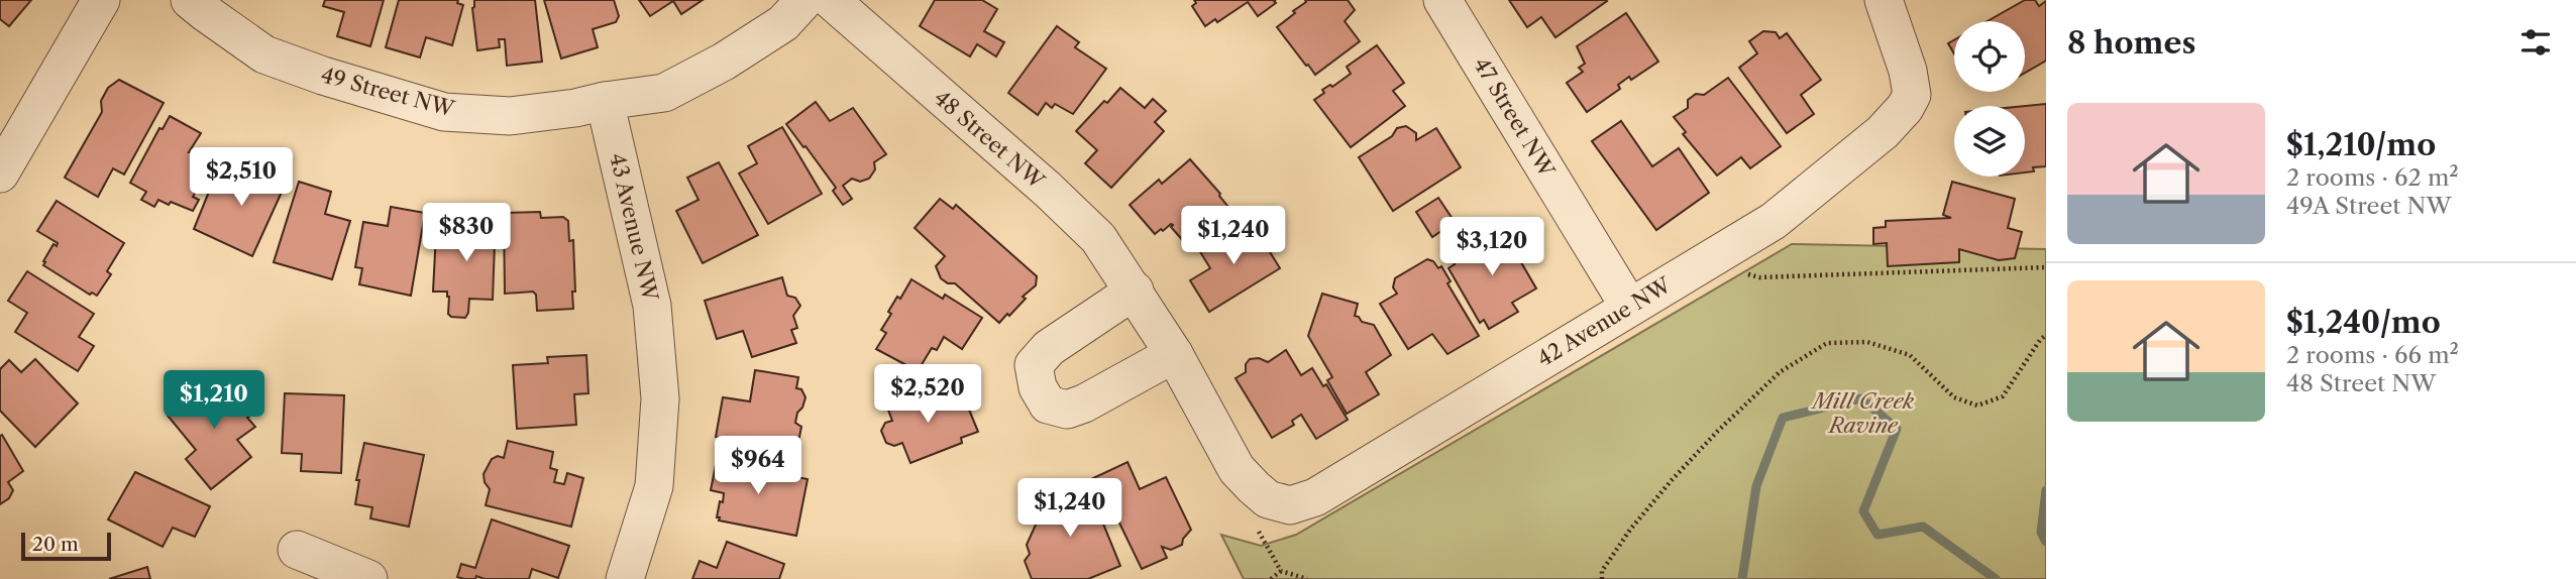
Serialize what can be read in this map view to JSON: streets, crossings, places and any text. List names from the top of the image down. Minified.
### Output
{"streets":{"street":["49 Street NW","47 Street NW","48 Street NW","43 Avenue NW","42 Avenue NW"]},"crossings":[["49 Street NW","43 Avenue NW"],["47 Street NW","42 Avenue NW"],["48 Street NW","42 Avenue NW"]],"parks":["Mill Creek Ravine"],"scale_bar":"20 m","page":{"heading":"8 homes","list":[{"name":"$1,210/mo","note":"2 rooms · 62 m² · 49A Street NW"},{"name":"$1,240/mo","note":"2 rooms · 66 m² · 48 Street NW"}],"price":["$2,510","$830","$1,240","$3,120","$2,520","$1,210","$964","$1,240"],"scale":"20 m"}}
